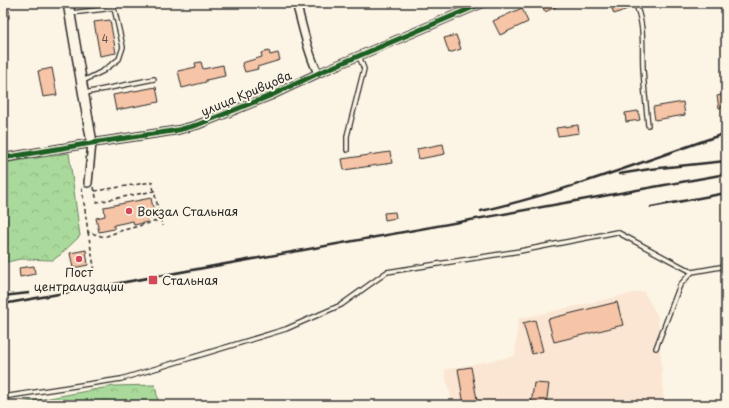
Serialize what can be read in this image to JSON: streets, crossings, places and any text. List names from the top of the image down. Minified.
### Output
{"streets":{"street":["улица Кривцова"]},"places":{"other":["Вокзал Стальная","Пост централизации"],"transit":["Стальная"]},"house_numbers":["4"]}
